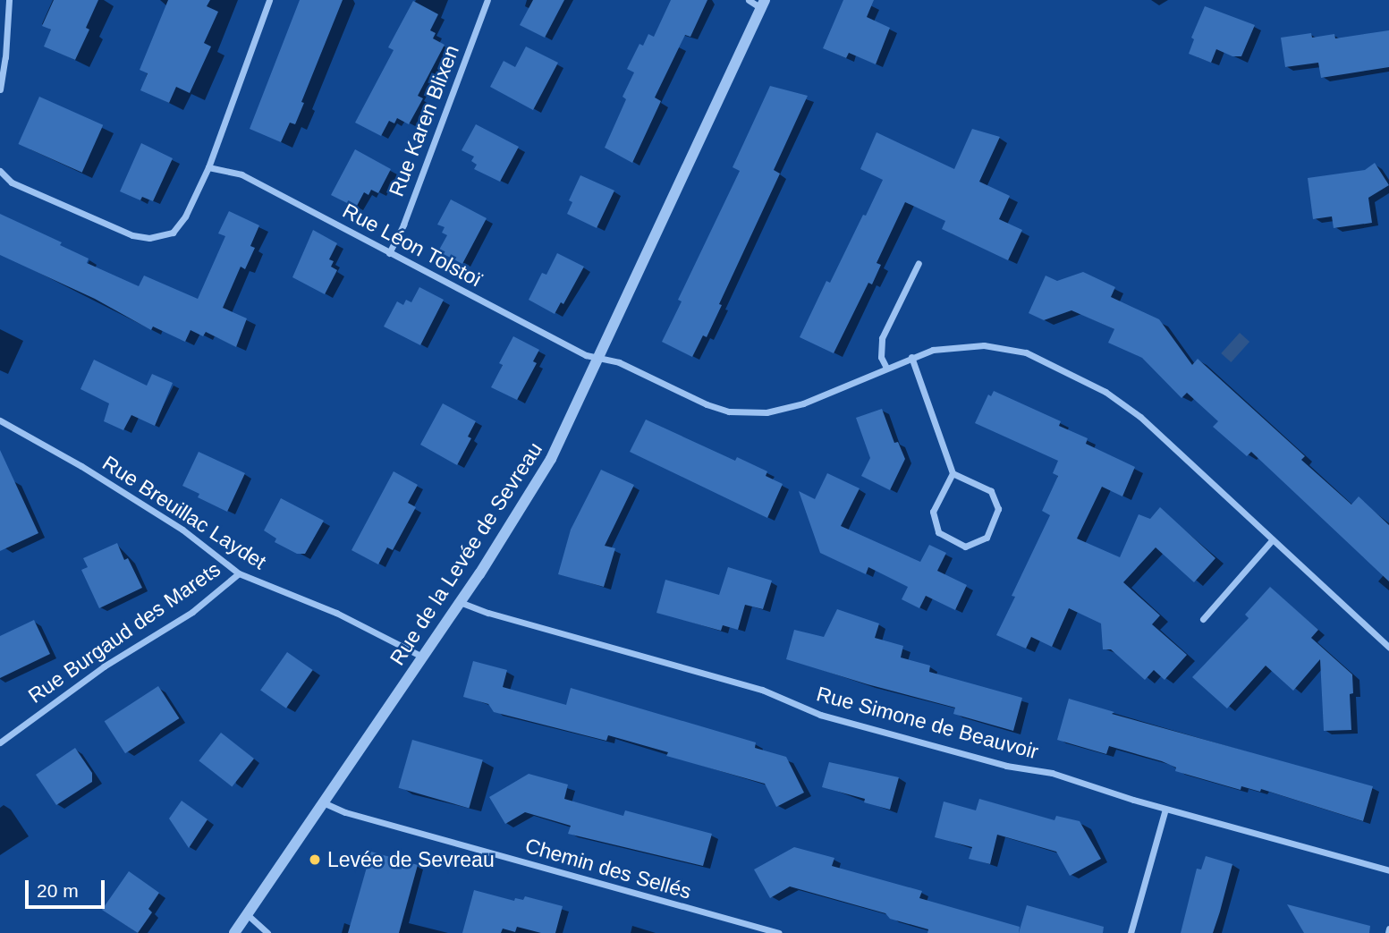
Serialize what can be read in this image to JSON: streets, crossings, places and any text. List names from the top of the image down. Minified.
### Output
{"streets":{"street":["Rue Karen Blixen","Rue Léon Tolstoï","Rue Breuillac Laydet","Rue de la Levée de Sevreau","Rue Burgaud des Marets","Rue Simone de Beauvoir","Chemin des Sellés"]},"crossings":[["Rue Karen Blixen","Rue Léon Tolstoï"],["Rue Léon Tolstoï","Rue de la Levée de Sevreau"],["Rue Breuillac Laydet","Rue de la Levée de Sevreau"],["Rue Breuillac Laydet","Rue Burgaud des Marets"],["Rue de la Levée de Sevreau","Rue Simone de Beauvoir"],["Rue de la Levée de Sevreau","Chemin des Sellés"]],"places":["Levée de Sevreau"],"scale_bar":"20 m"}
